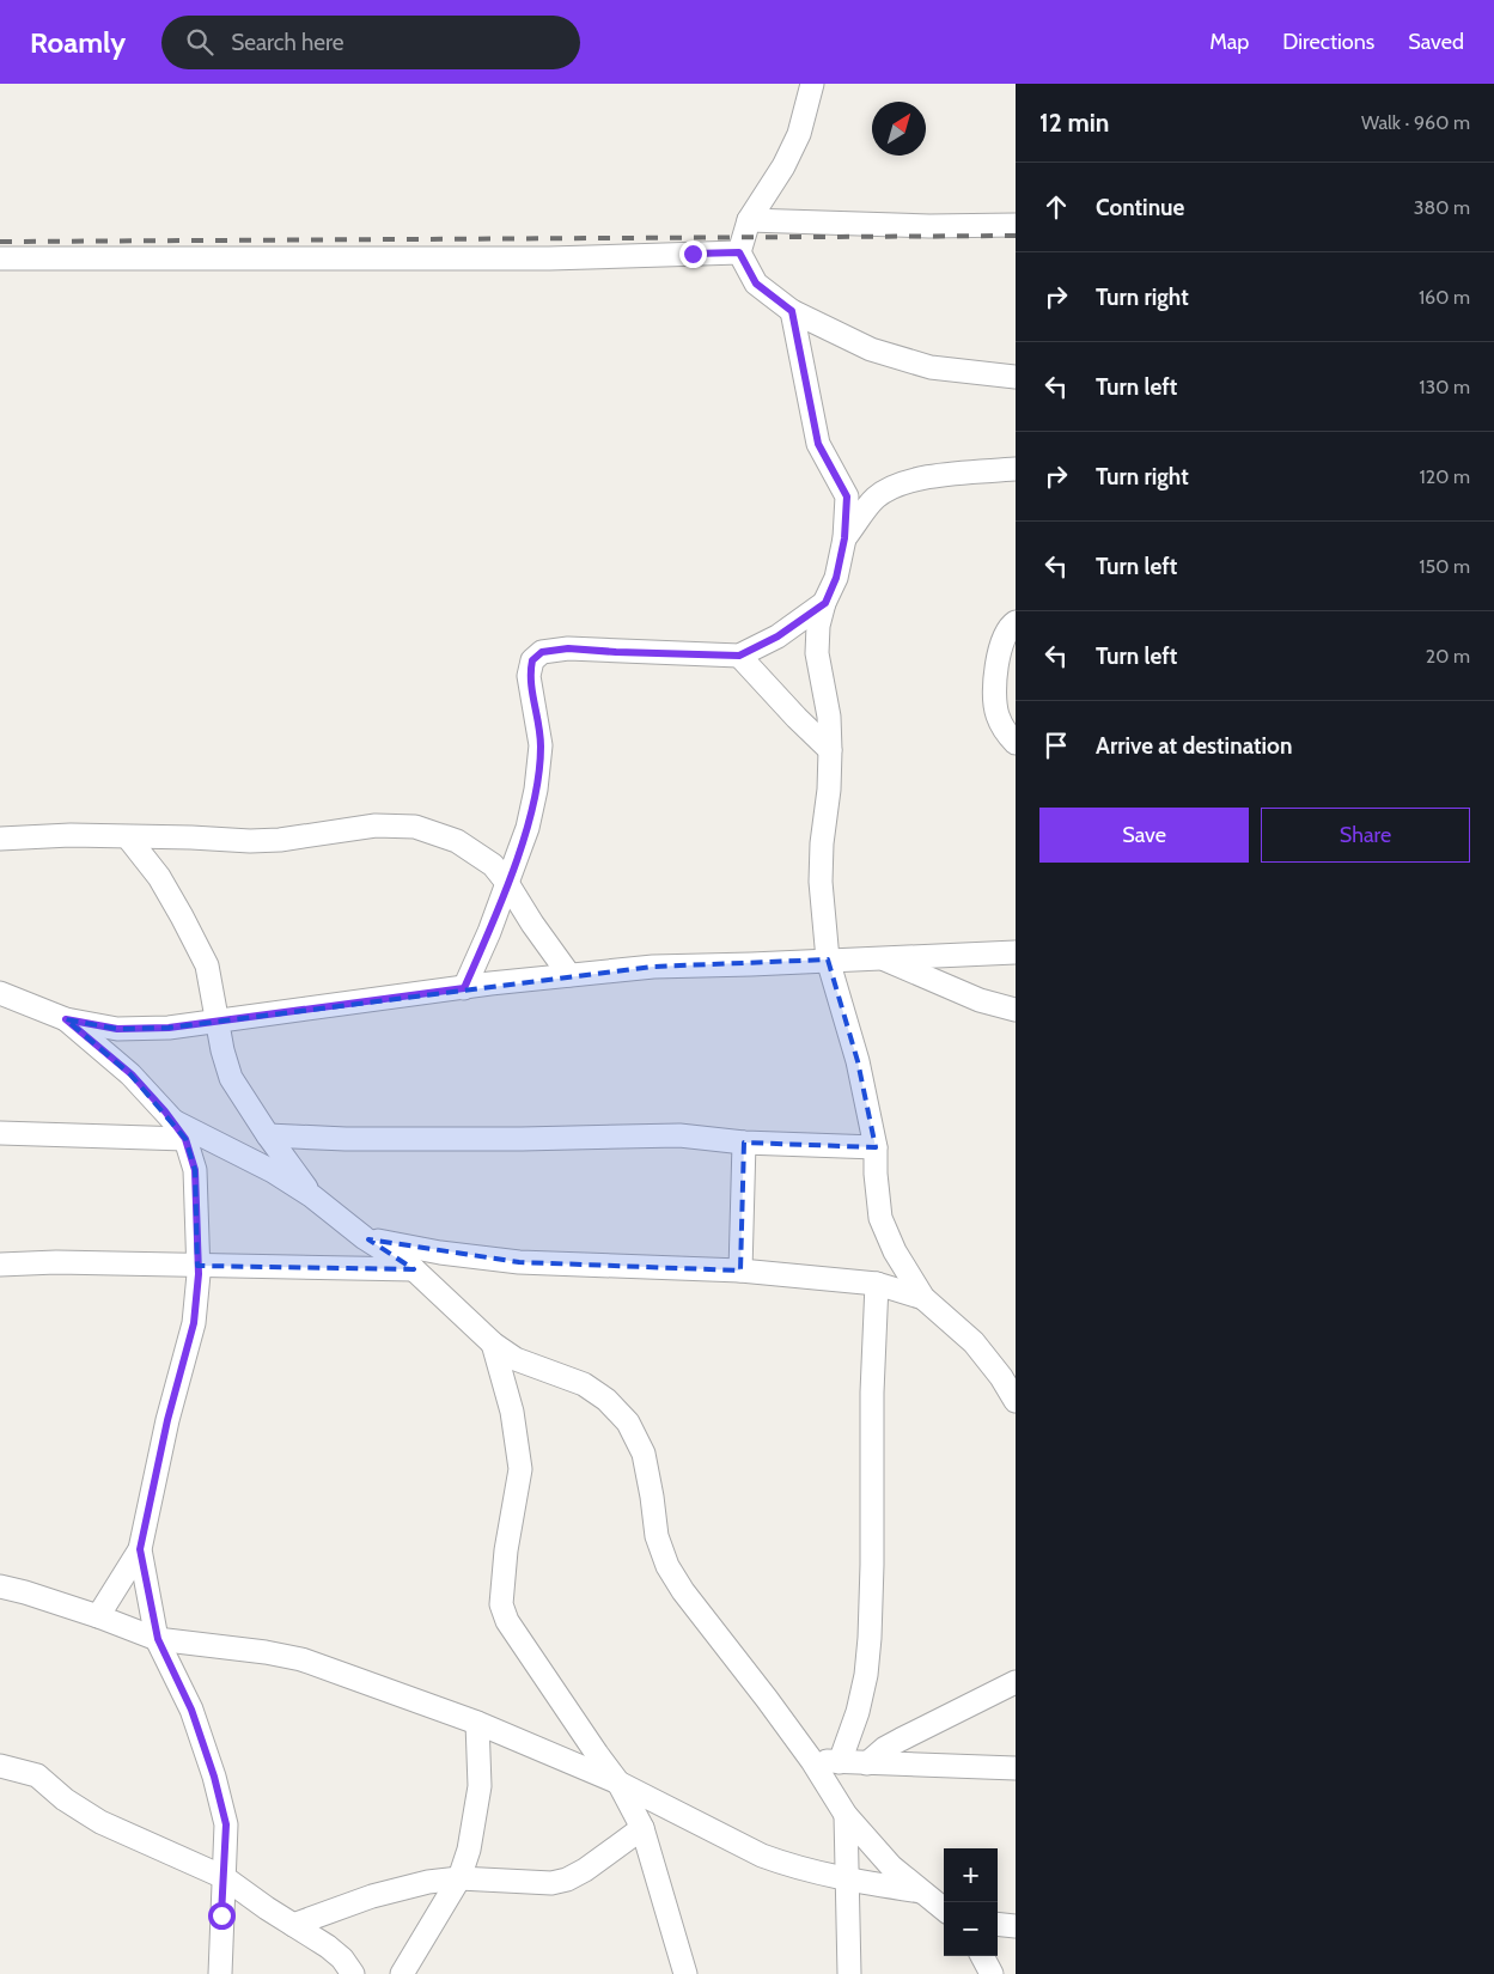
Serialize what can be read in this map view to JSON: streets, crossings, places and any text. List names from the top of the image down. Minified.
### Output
{"north":"top right","page":{"header":"Roamly","search":"Search here","nav":["Map","Directions","Saved"],"heading":["12 min","Walk · 960 m"],"list":[["Continue","380 m"],["Turn right","160 m"],["Turn left","130 m"],["Turn right","120 m"],["Turn left","150 m"],["Turn left","20 m"],"Arrive at destination"],"buttons":["Save","Share"],"map_buttons":["+","−"]}}
